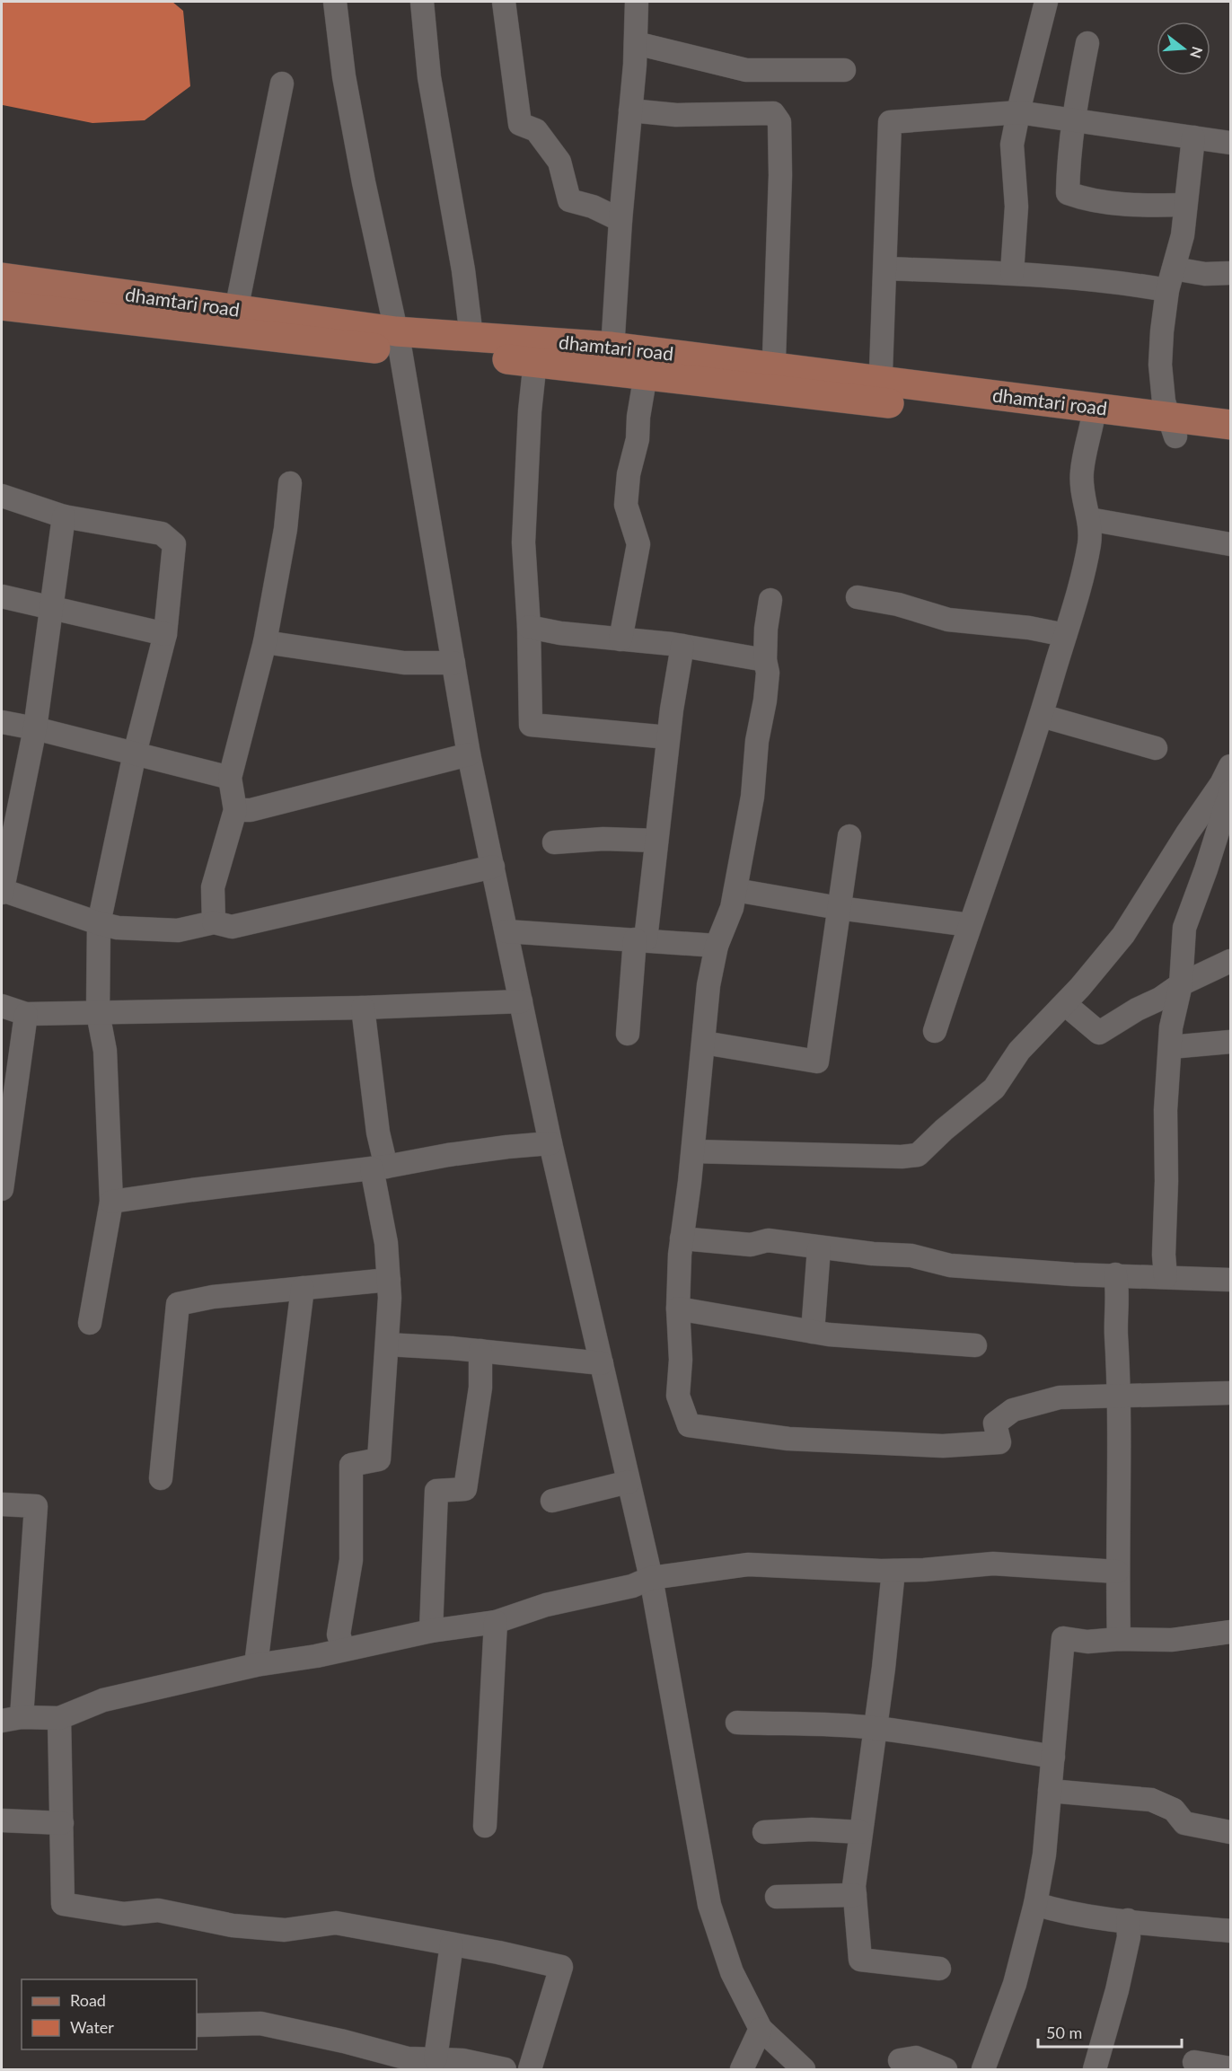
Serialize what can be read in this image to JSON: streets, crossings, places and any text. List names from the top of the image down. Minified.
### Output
{"streets":{"main road":["dhamtari road"]},"legend":["Road","Water"],"scale_bar":"50 m","north":"right"}
